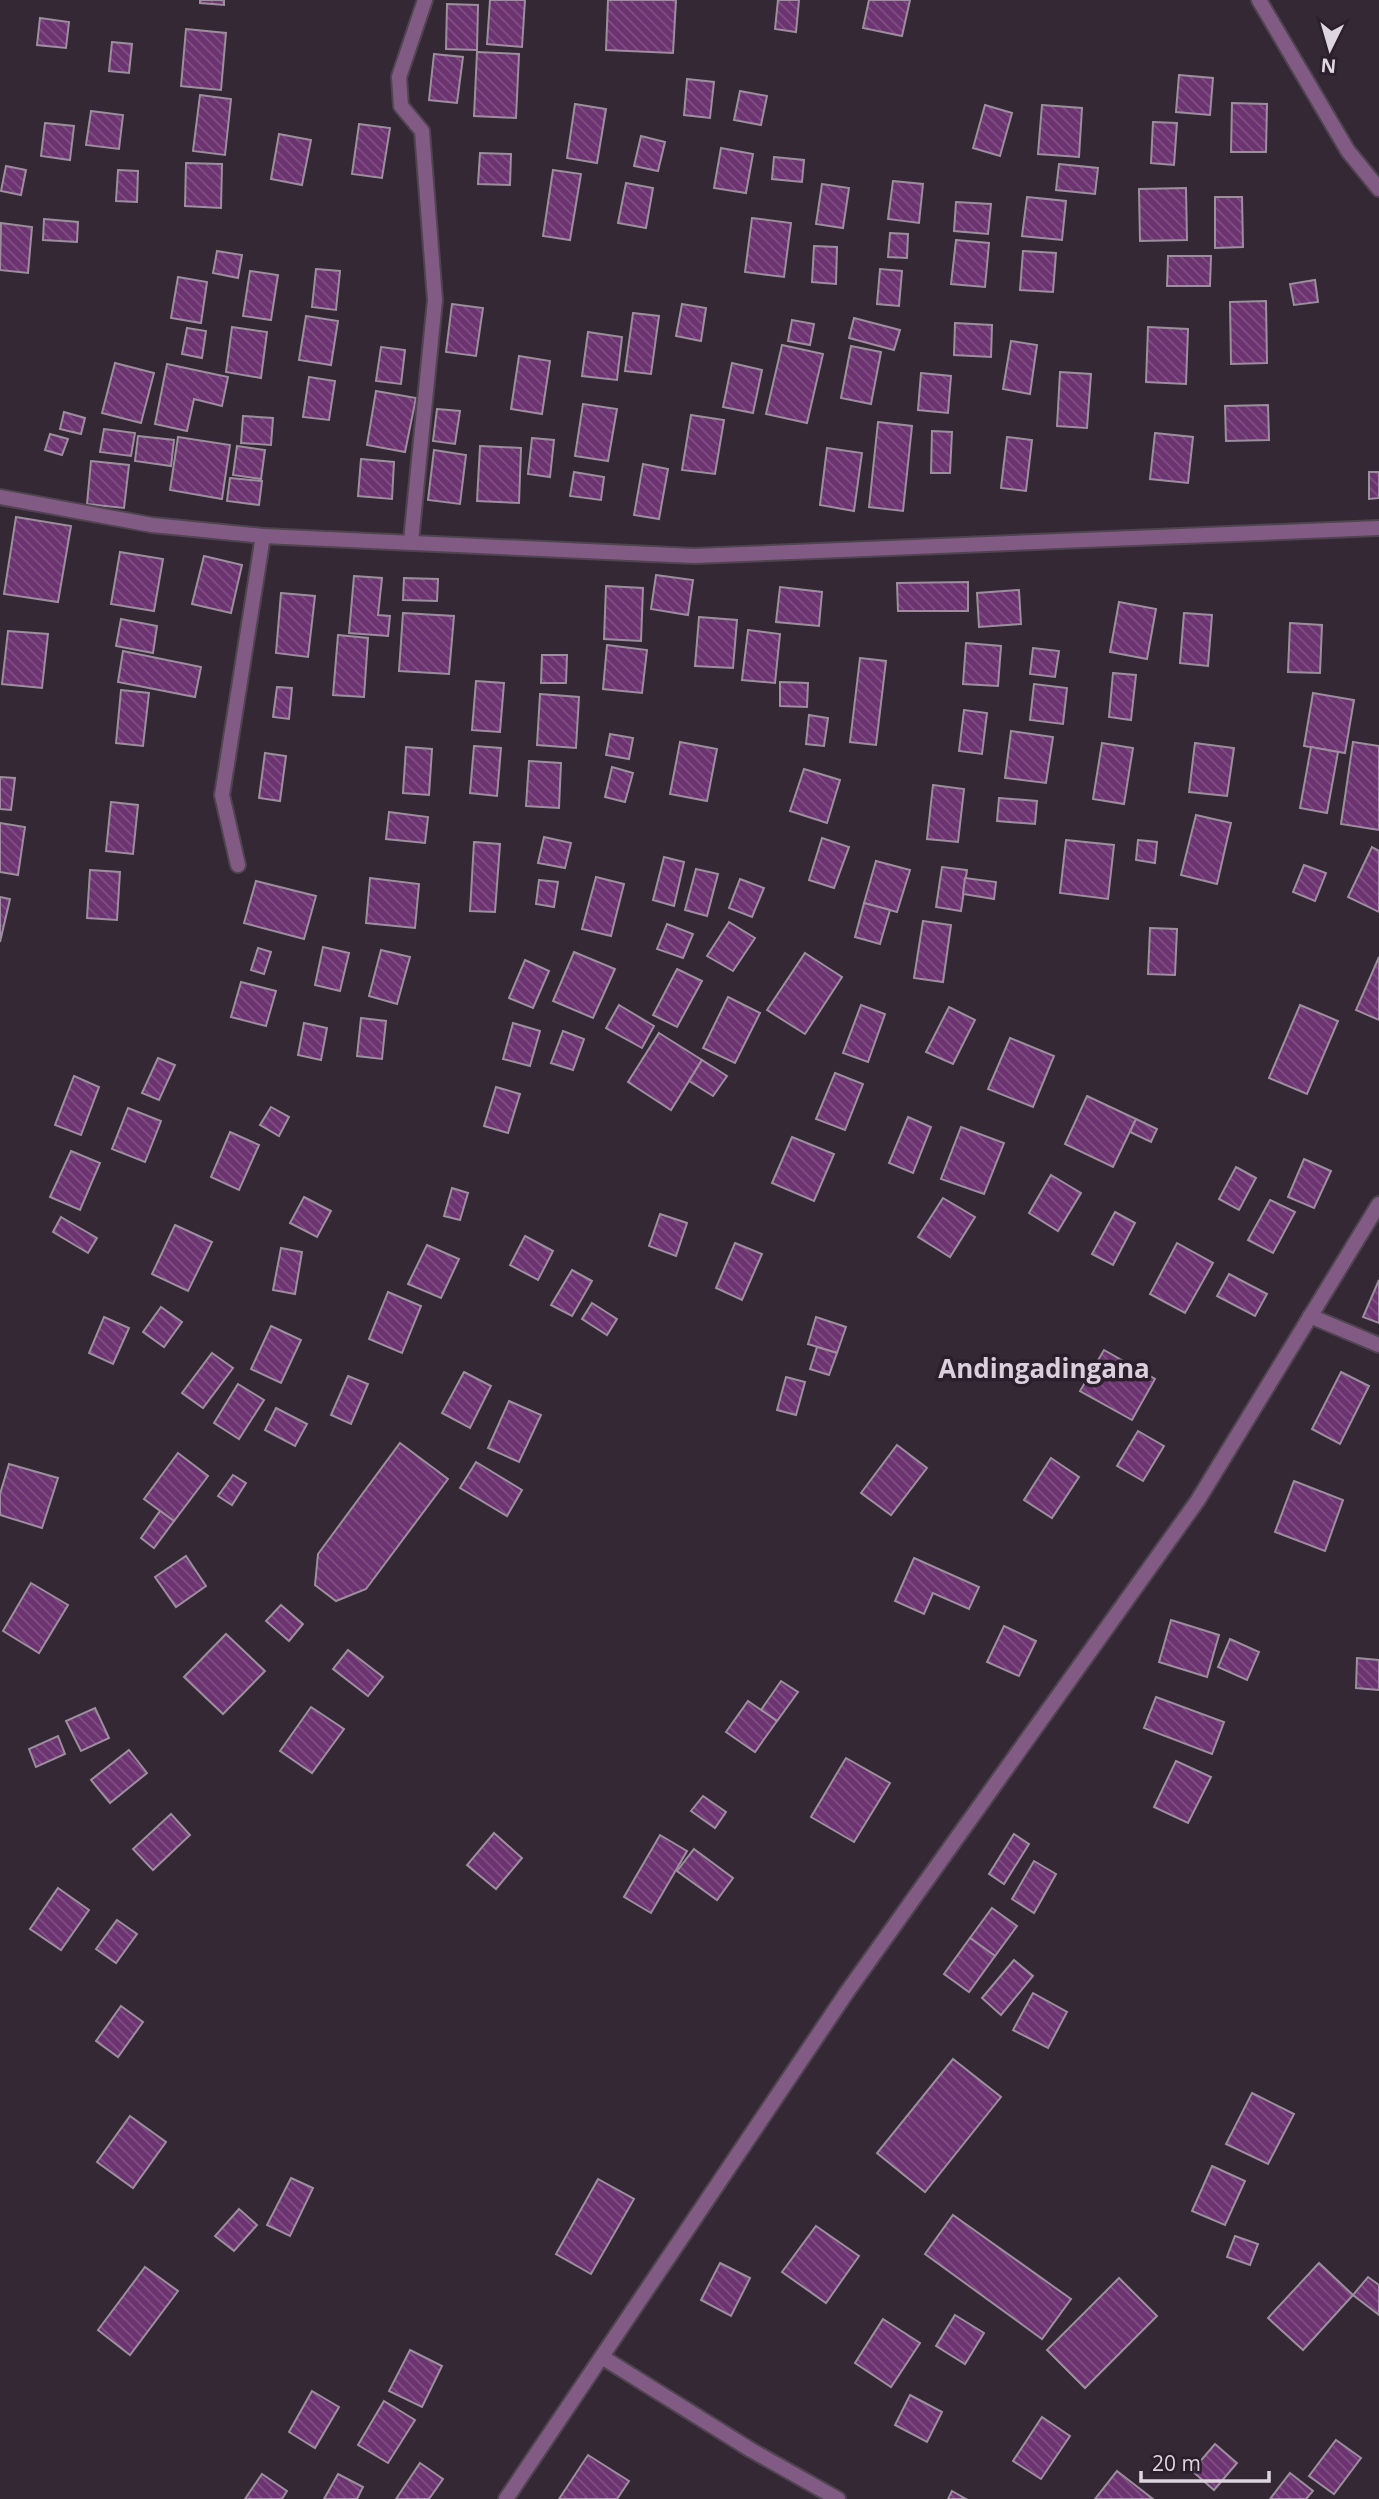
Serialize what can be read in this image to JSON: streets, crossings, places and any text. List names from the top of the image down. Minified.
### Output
{"districts":["Andingadingana"],"scale_bar":"20 m","north":"bottom"}
